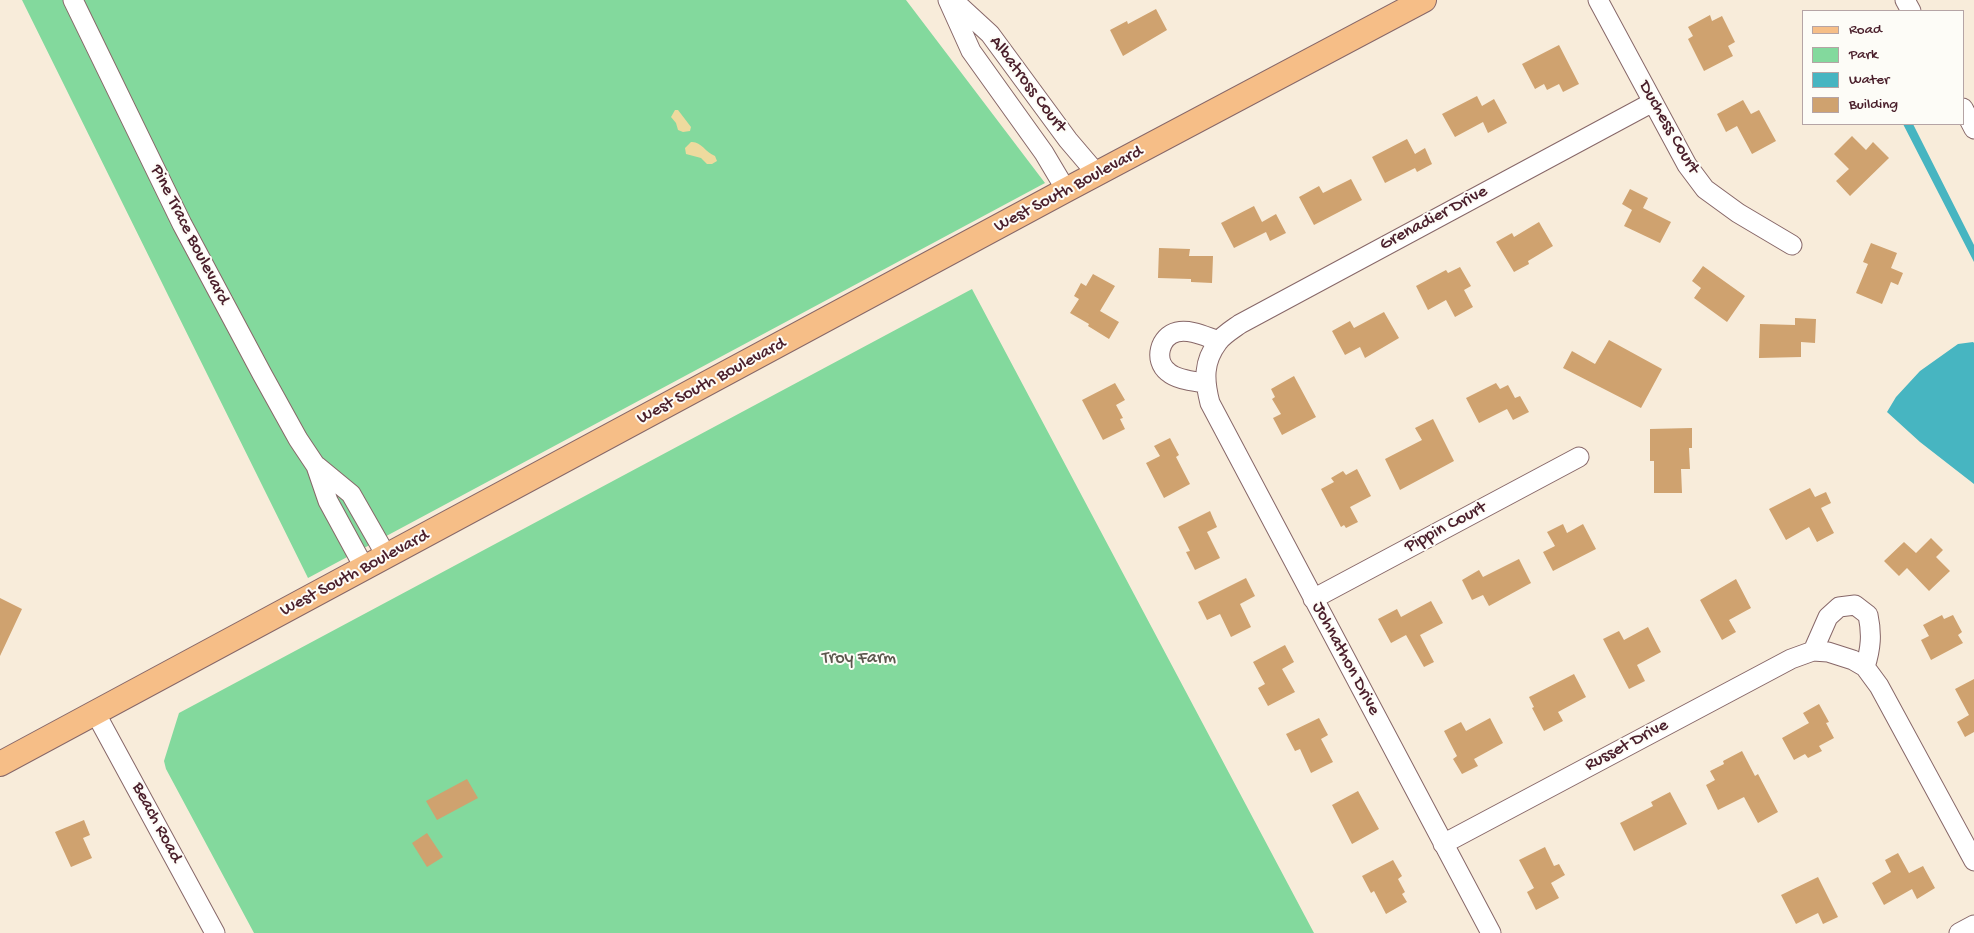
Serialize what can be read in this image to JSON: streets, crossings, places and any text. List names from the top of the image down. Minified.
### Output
{"streets":{"main road":["West South Boulevard"],"street":["Albatross Court","Duchess Court","Grenadier Drive","Pine Trace Boulevard","Pippin Court","Johnathon Drive","Russet Drive","Beach Road"]},"crossings":[["Albatross Court","West South Boulevard"],["Duchess Court","Grenadier Drive"],["West South Boulevard","Pine Trace Boulevard"],["West South Boulevard","Beach Road"],["Grenadier Drive","Johnathon Drive"],["Pippin Court","Johnathon Drive"],["Johnathon Drive","Russet Drive"]],"parks":["Troy Farm"],"legend":["Road","Park","Water","Building"]}
